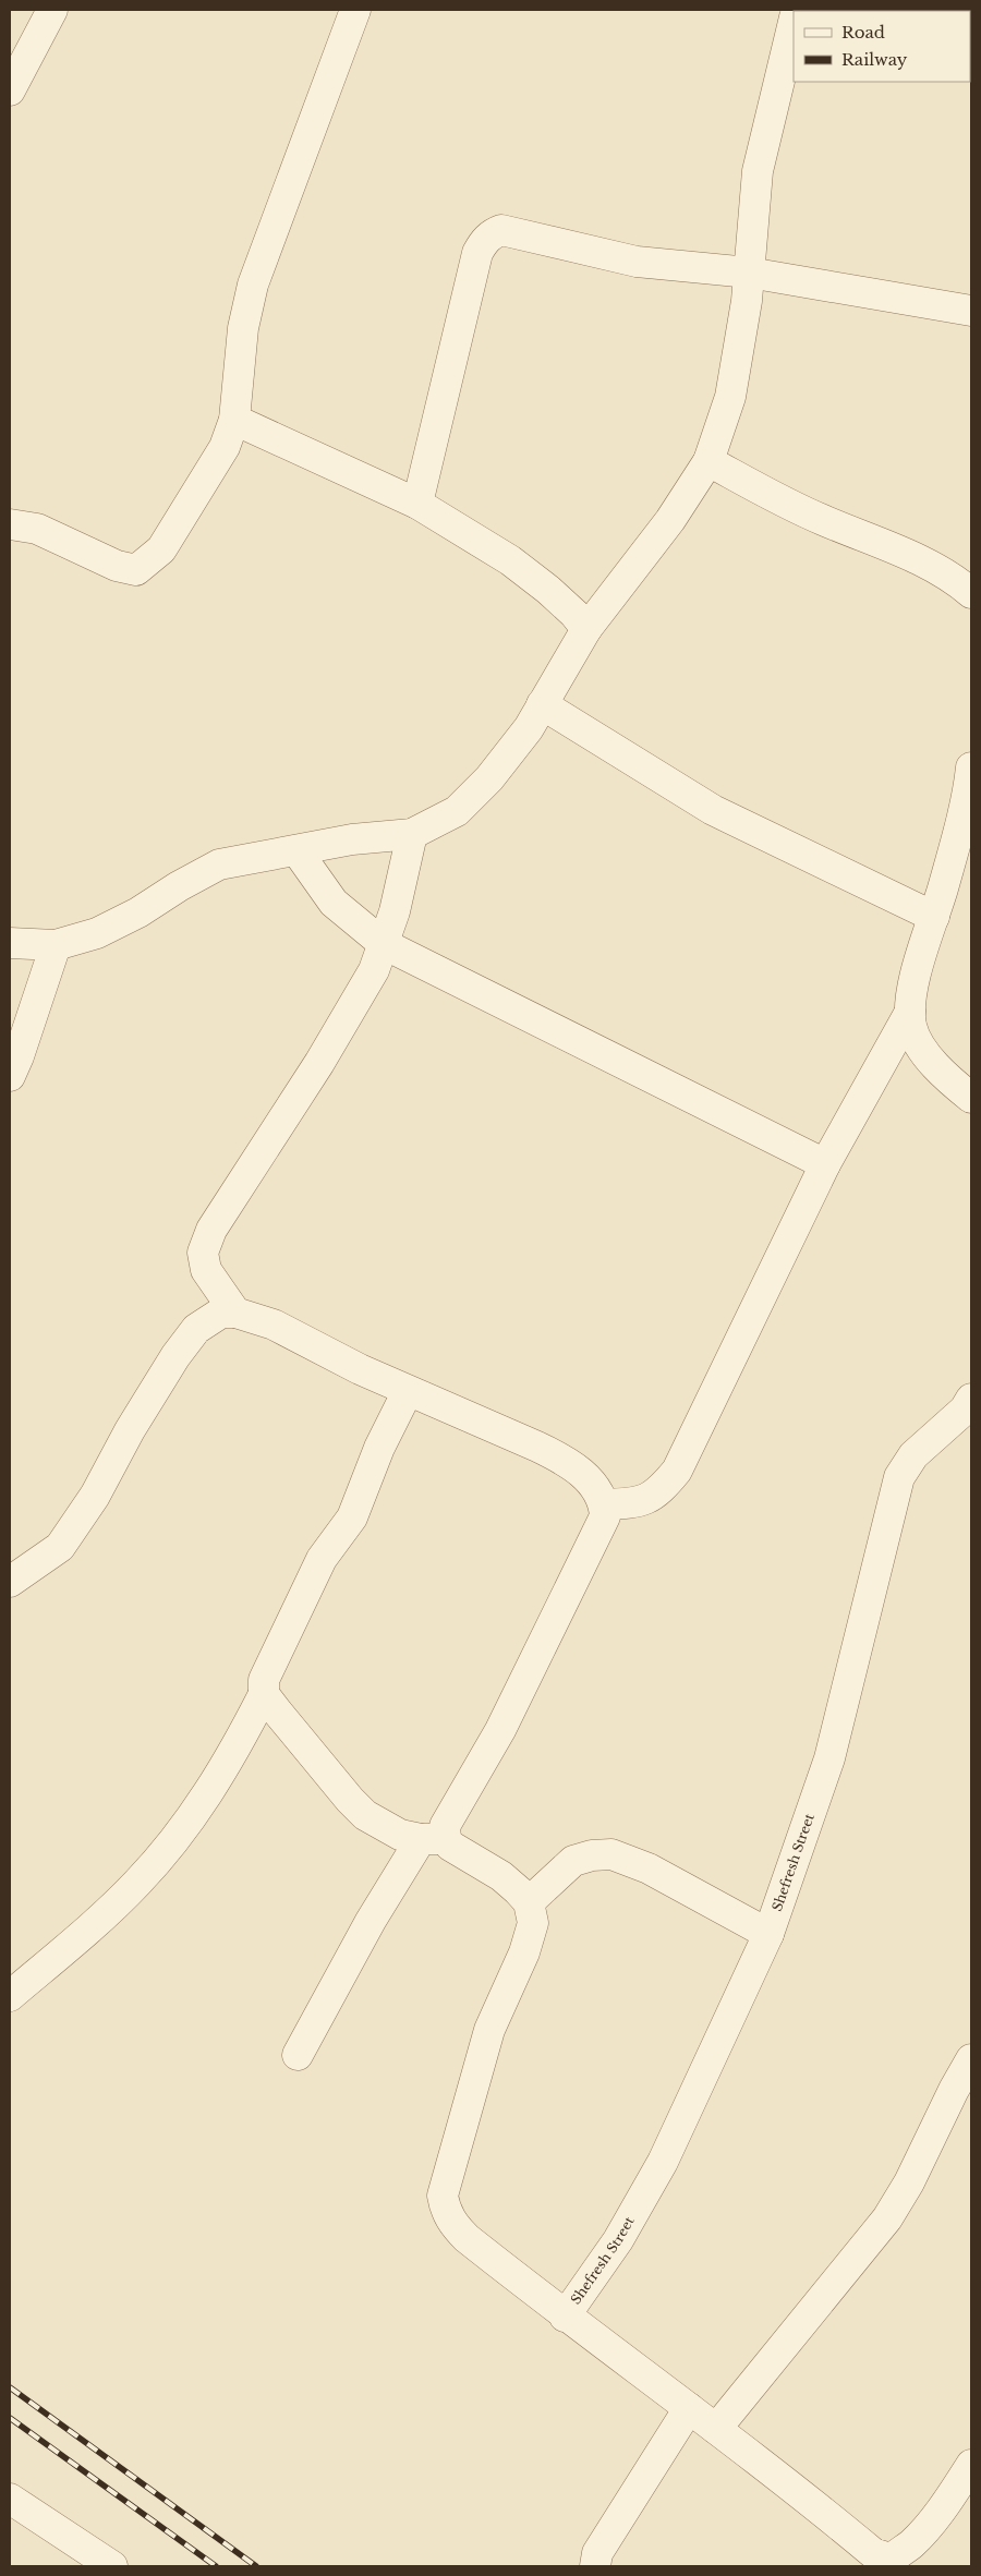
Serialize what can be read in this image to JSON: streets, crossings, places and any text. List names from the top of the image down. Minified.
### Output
{"streets":{"street":["Shefresh Street"]},"legend":["Road","Railway"]}
